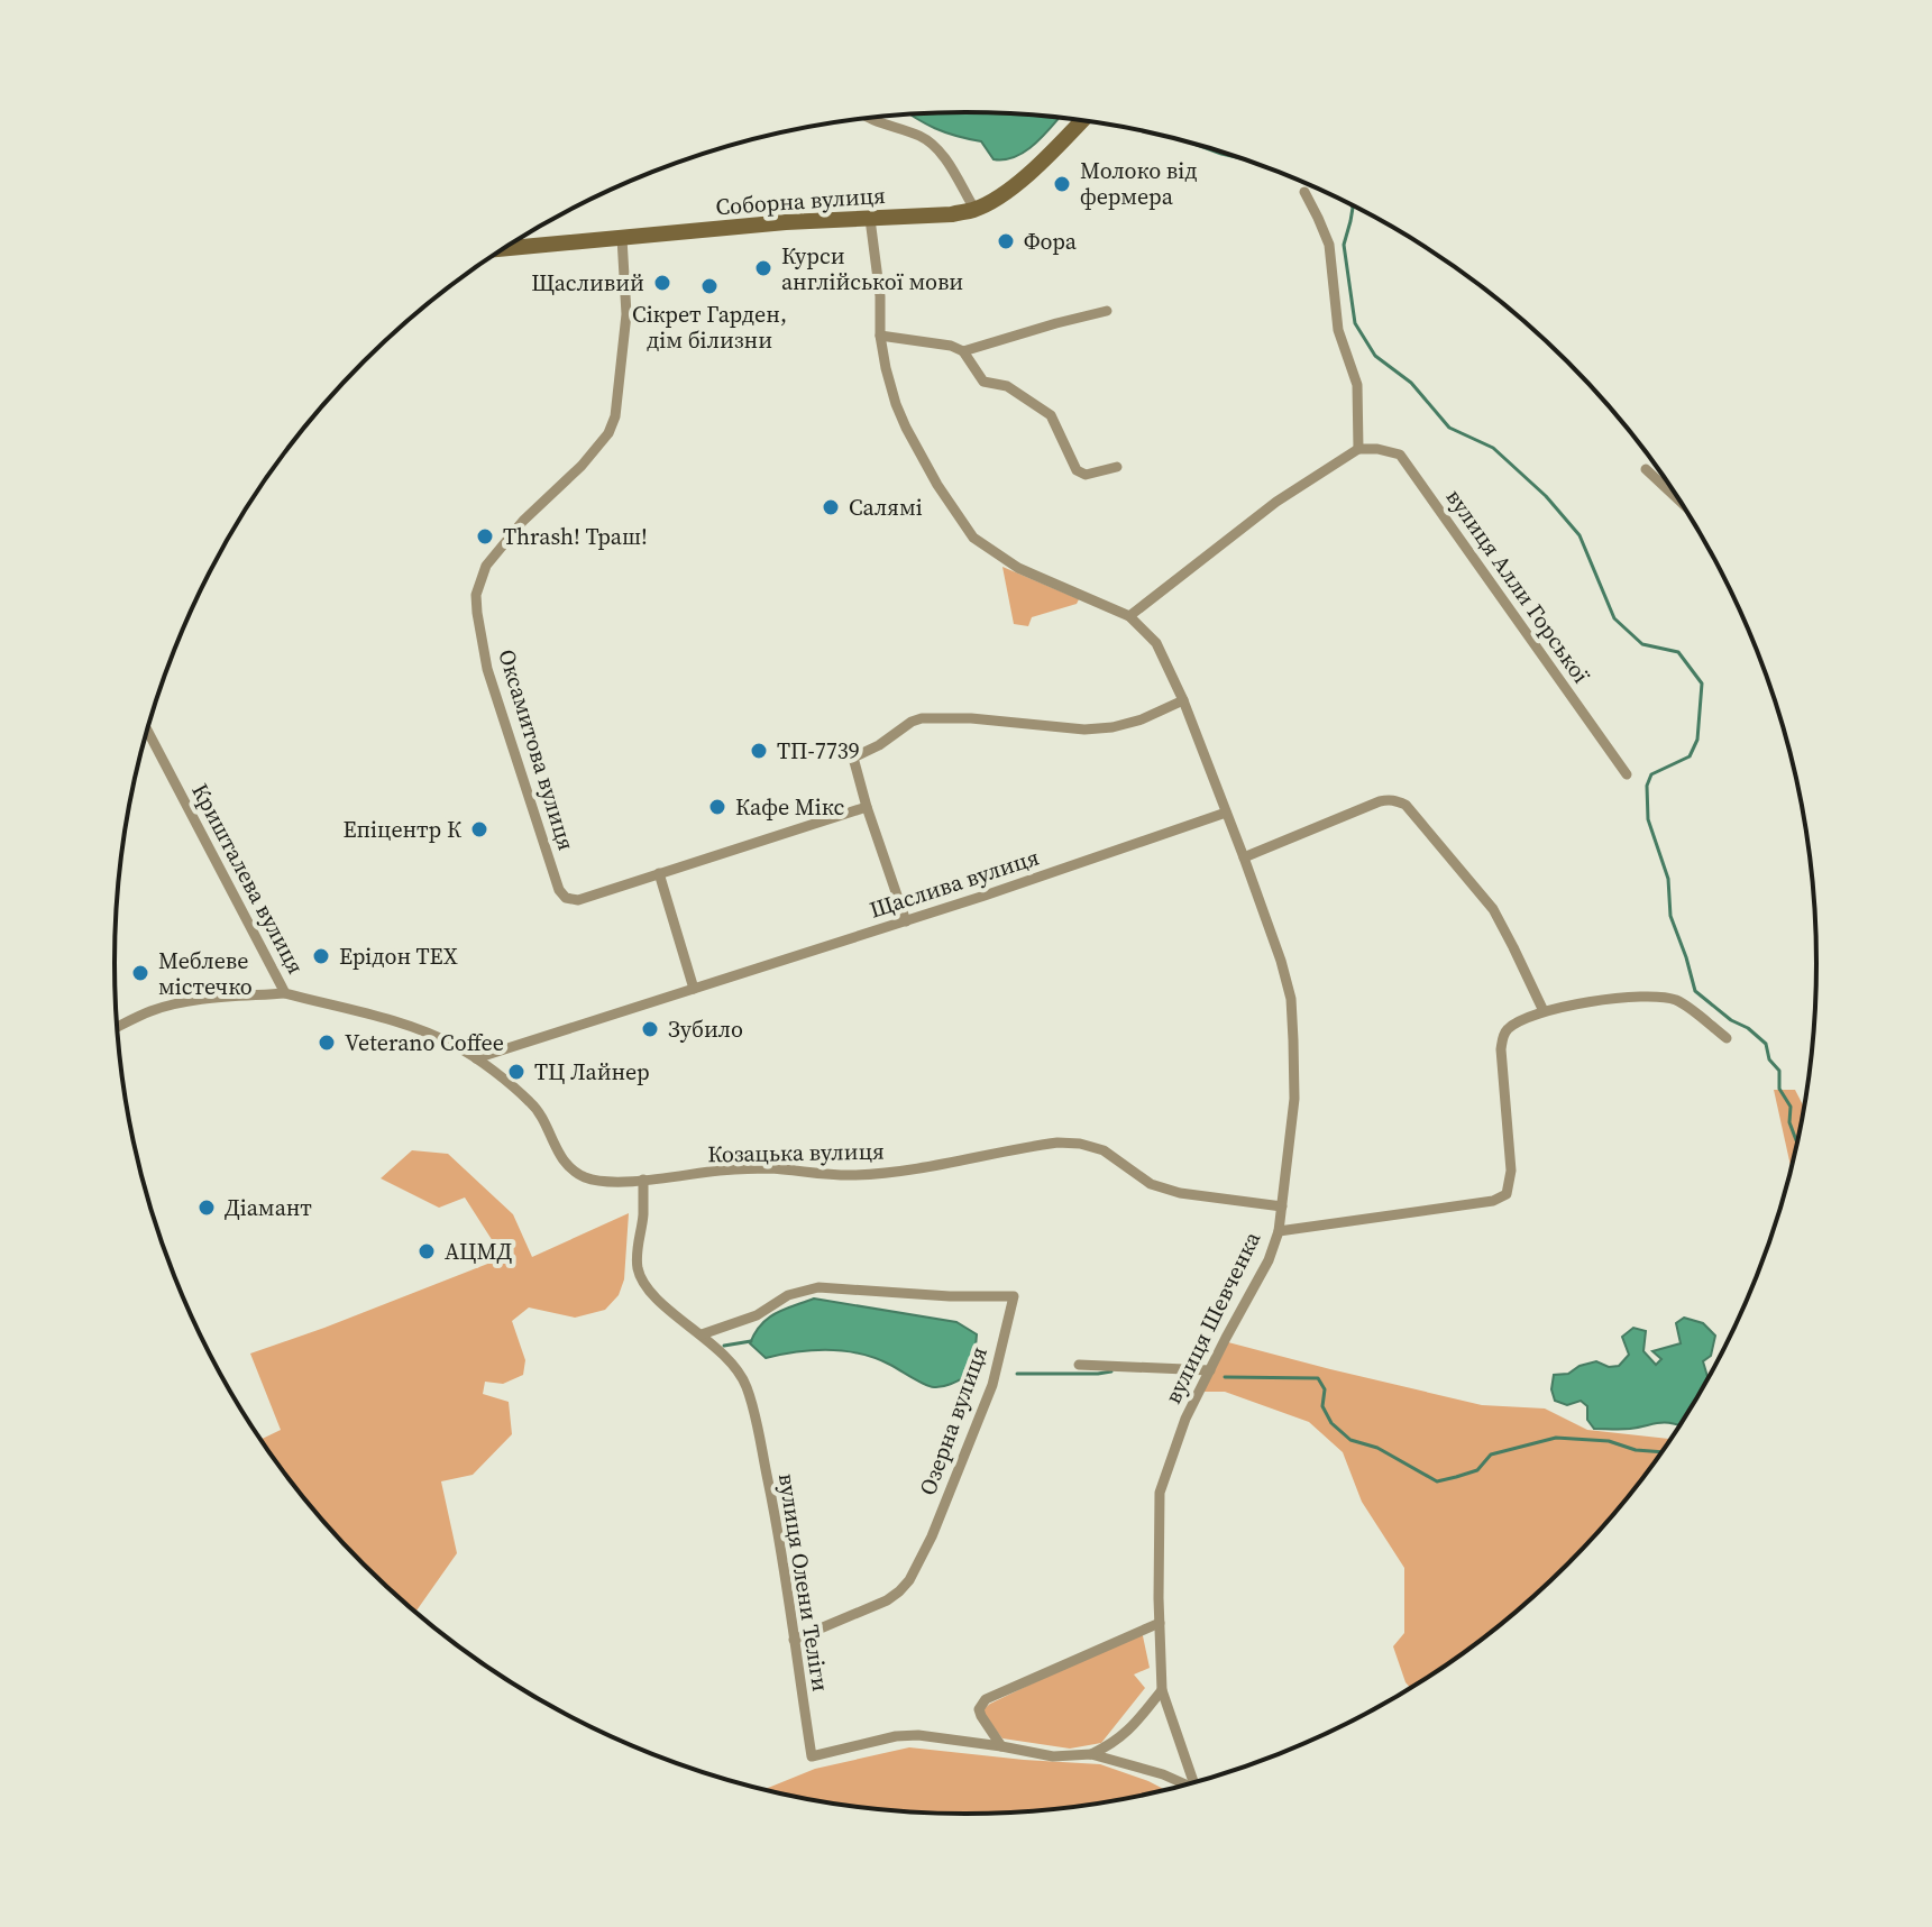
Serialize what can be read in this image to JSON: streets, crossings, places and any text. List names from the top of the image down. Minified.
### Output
{"streets":{"main road":["Соборна вулиця"],"street":["вулиця Алли Горської","Оксамитова вулиця","Кришталева вулиця","Щаслива вулиця","Козацька вулиця","вулиця Шевченка","Озерна вулиця","вулиця Олени Теліги"]},"crossings":[["Соборна вулиця","Оксамитова вулиця"],["Соборна вулиця","вулиця Шевченка"],["Кришталева вулиця","Козацька вулиця"],["Щаслива вулиця","Козацька вулиця"],["Щаслива вулиця","вулиця Шевченка"],["Козацька вулиця","вулиця Шевченка"],["Козацька вулиця","вулиця Олени Теліги"],["Озерна вулиця","вулиця Олени Теліги"]],"places":["Молоко від фермера","Фора","Курси англійської мови","Щасливий","Сікрет Гарден, дім білизни","Салямі","Thrash! Траш!","ТП-7739","Кафе Мікс","Епіцентр К","Ерідон ТЕХ","Меблеве містечко","Зубило","Veterano Coffee","ТЦ Лайнер","Діамант","АЦМД"]}
